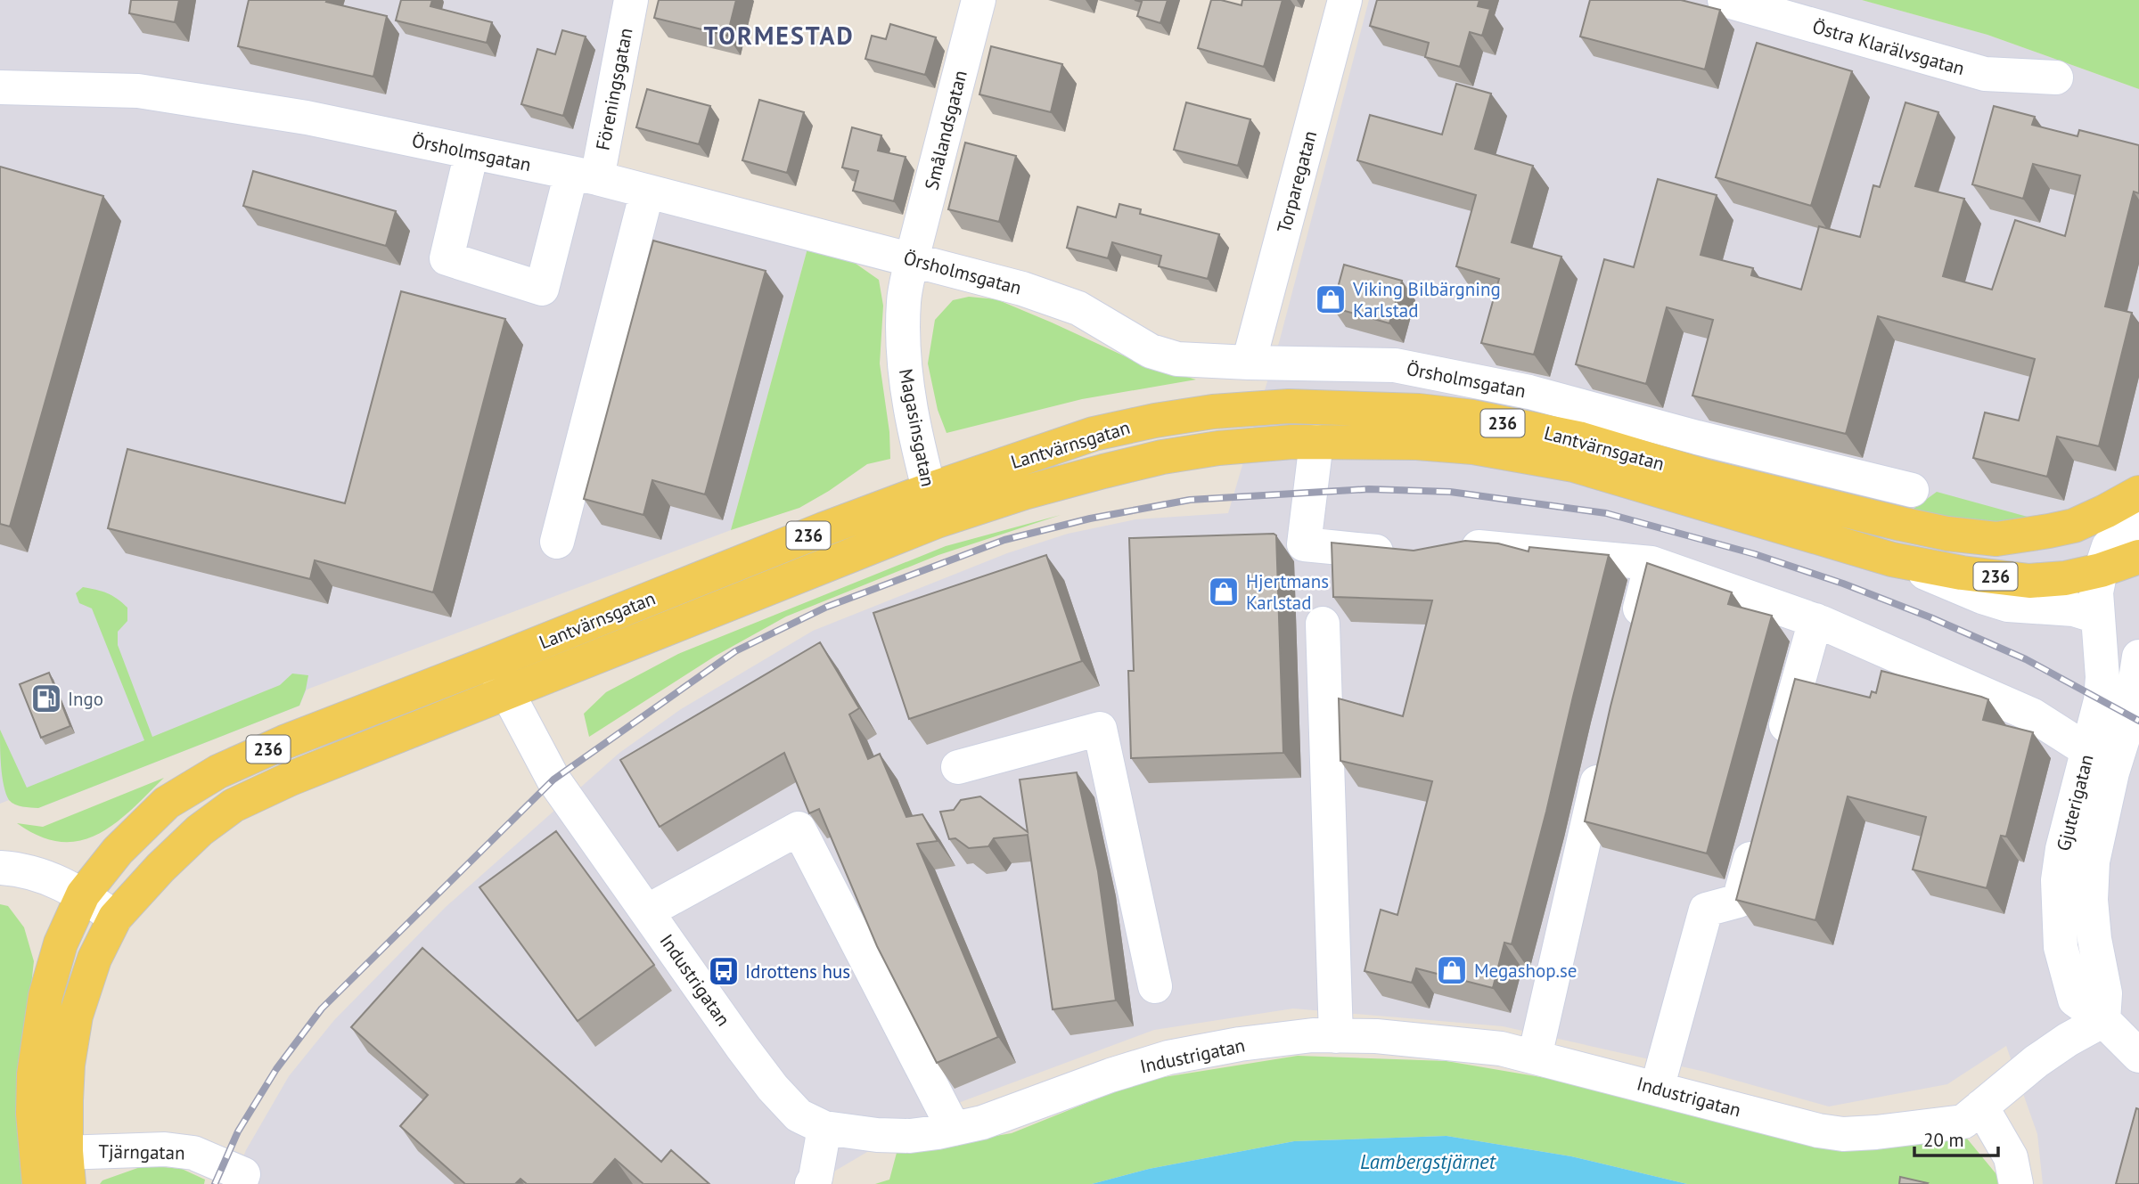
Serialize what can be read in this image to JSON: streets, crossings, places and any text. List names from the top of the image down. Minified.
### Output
{"streets":{"main road":["236","Lantvärnsgatan"],"street":["Östra Klarälvsgatan","Föreningsgatan","Smålandsgatan","Örsholmsgatan","Torparegatan","Magasinsgatan","Gjuterigatan","Industrigatan","Tjärngatan"]},"crossings":[["Föreningsgatan","Örsholmsgatan"],["Smålandsgatan","Örsholmsgatan"],["Smålandsgatan","Magasinsgatan"],["Örsholmsgatan","Torparegatan"],["Örsholmsgatan","Magasinsgatan"],["236","Lantvärnsgatan"],["236","Tjärngatan"],["Magasinsgatan","Lantvärnsgatan"],["Lantvärnsgatan","Gjuterigatan"],["Lantvärnsgatan","Industrigatan"],["Gjuterigatan","Industrigatan"]],"districts":["TORMESTAD"],"water":["Lambergstjärnet"],"places":{"shop":["Viking Bilbärgning Karlstad","Hjertmans Karlstad","Megashop.se"],"fuel station":["Ingo"],"bus stop":["Idrottens hus"]},"scale_bar":"20 m"}
